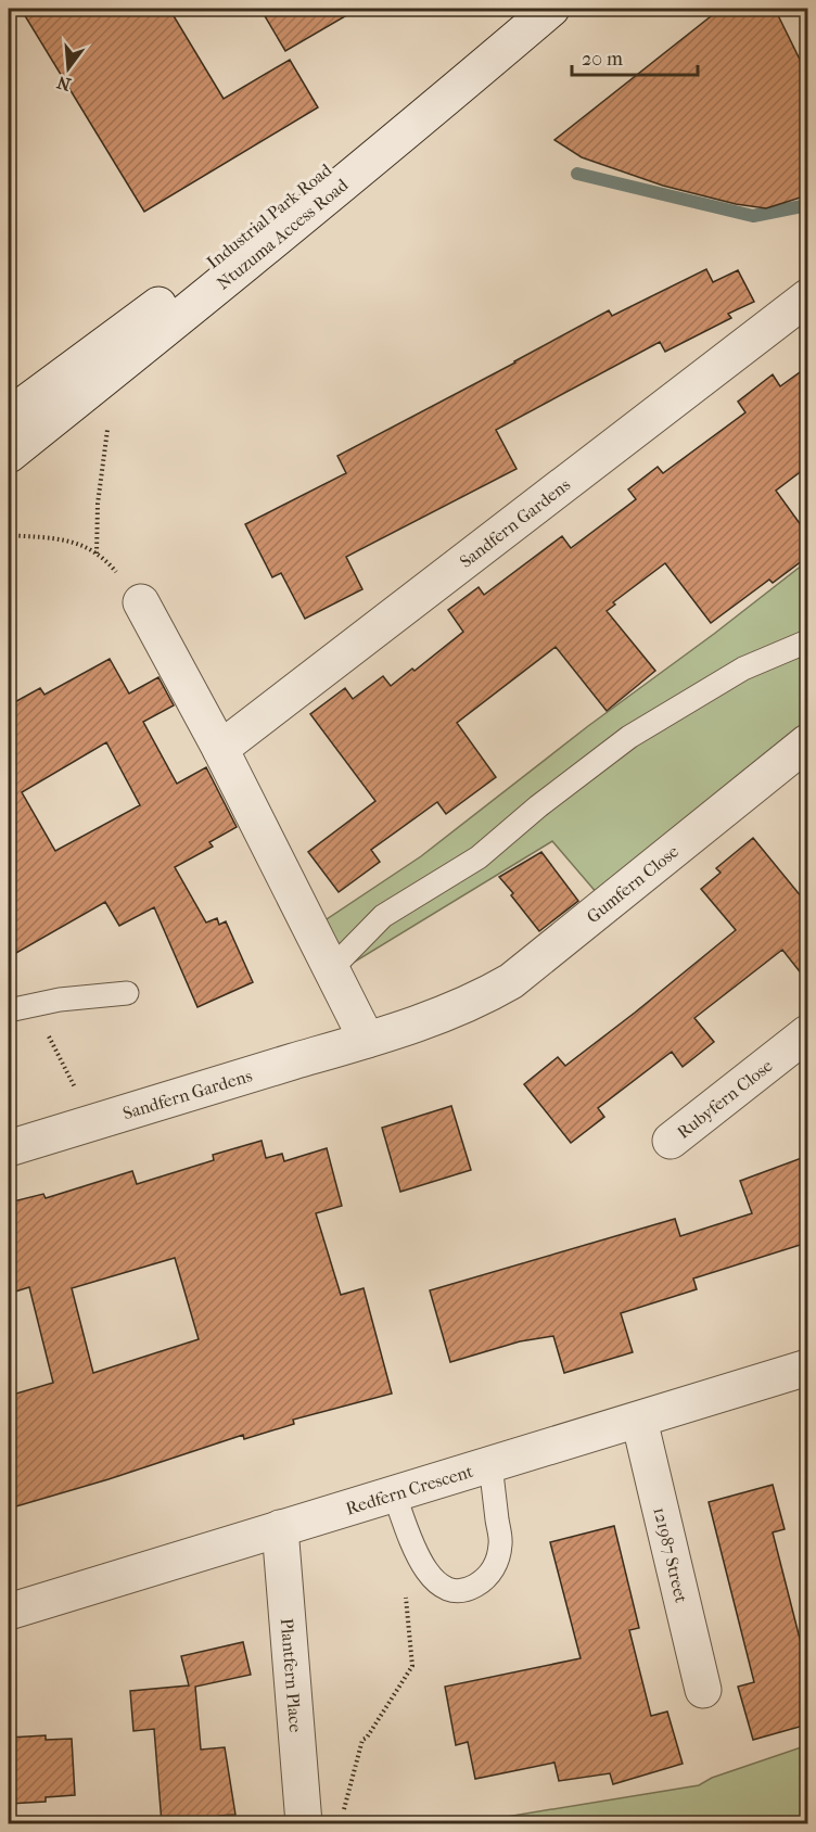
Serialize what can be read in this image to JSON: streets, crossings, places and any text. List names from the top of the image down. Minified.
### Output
{"streets":{"street":["Industrial Park Road","Ntuzuma Access Road","Sandfern Gardens","Gumfern Close","Rubyfern Close","Redfern Crescent","121987 Street","Plantfern Place"]},"crossings":[["Sandfern Gardens","Gumfern Close"],["Redfern Crescent","121987 Street"],["Redfern Crescent","Plantfern Place"]],"scale_bar":"20 m","north":"bottom"}
